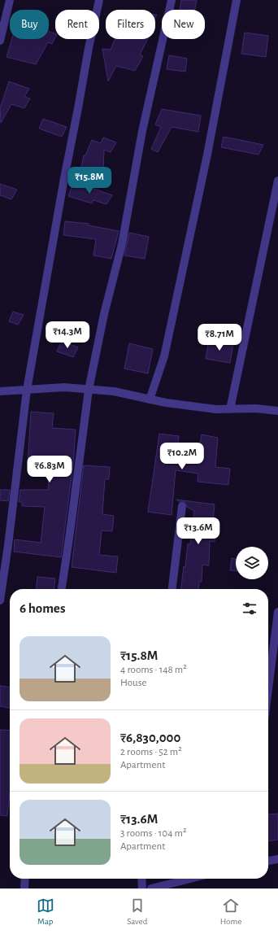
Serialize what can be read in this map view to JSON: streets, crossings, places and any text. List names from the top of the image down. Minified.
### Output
{"page":{"chip":["Buy","Rent","Filters","New"],"price":["₹15.8M","₹14.3M","₹8.71M","₹10.2M","₹6.83M","₹13.6M"],"heading":"6 homes","list":[{"name":"₹15.8M","note":"4 rooms · 148 m² · House"},{"name":"₹6,830,000","note":"2 rooms · 52 m² · Apartment"},{"name":"₹13.6M","note":"3 rooms · 104 m² · Apartment"}],"tabs":["Map","Saved","Home"]}}
